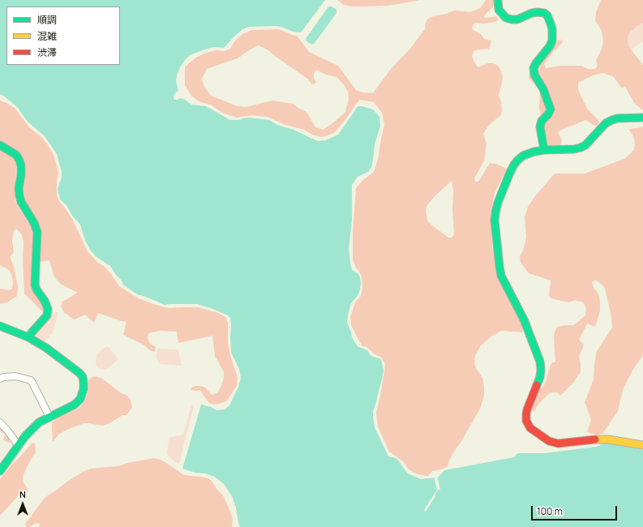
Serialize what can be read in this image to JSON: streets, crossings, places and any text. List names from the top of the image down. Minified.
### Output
{"legend":["順調","混雑","渋滞"],"scale_bar":"100 m","north":"top"}
